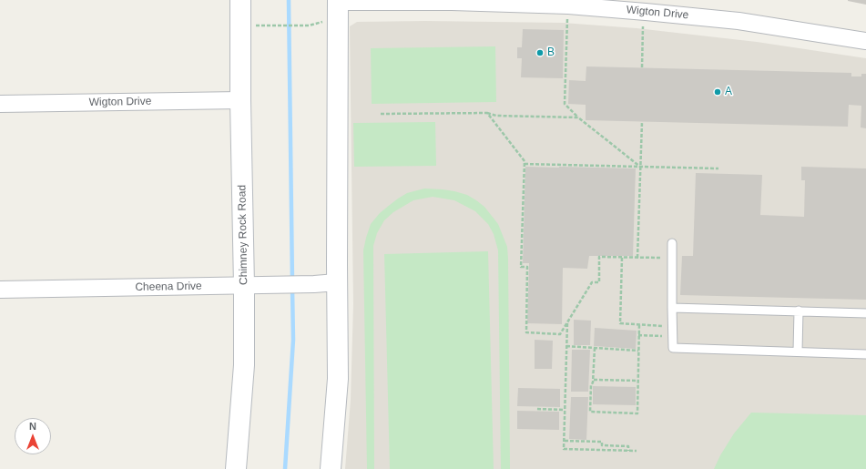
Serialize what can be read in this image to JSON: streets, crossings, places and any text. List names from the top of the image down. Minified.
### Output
{"streets":{"main road":["Chimney Rock Road"],"street":["Wigton Drive","Cheena Drive"]},"crossings":[["Wigton Drive","Chimney Rock Road"],["Chimney Rock Road","Cheena Drive"]],"places":["B","A"],"north":"top"}
